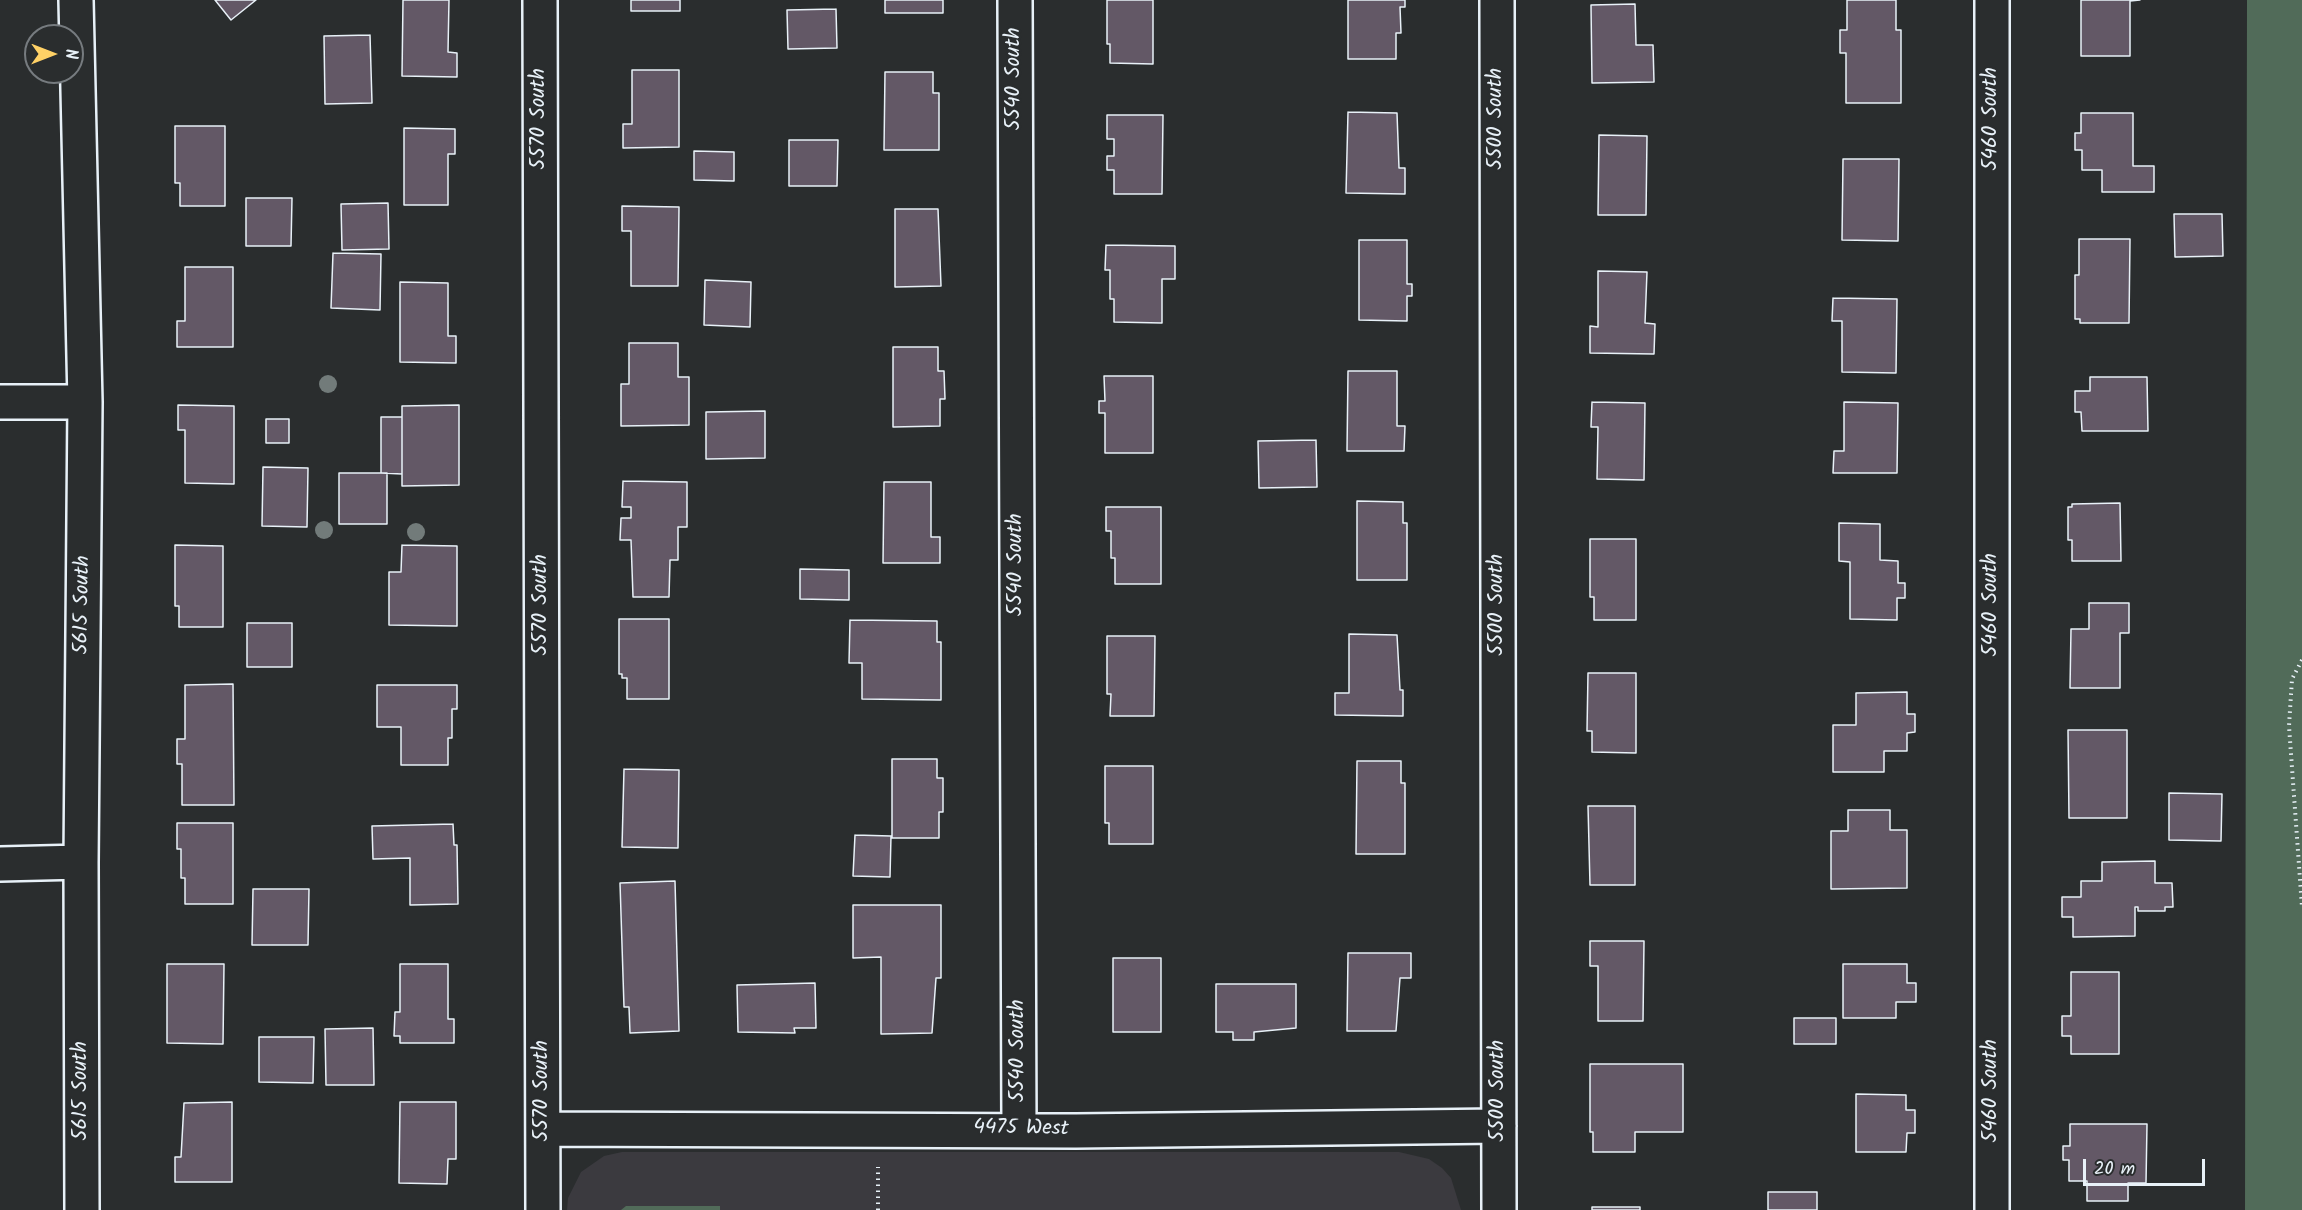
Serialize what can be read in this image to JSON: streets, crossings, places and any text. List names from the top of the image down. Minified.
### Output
{"streets":{"street":["5540 South","5570 South","5500 South","5460 South","5615 South","4475 West"]},"crossings":[["5540 South","4475 West"],["5570 South","4475 West"],["5500 South","4475 West"]],"scale_bar":"20 m","north":"right"}
